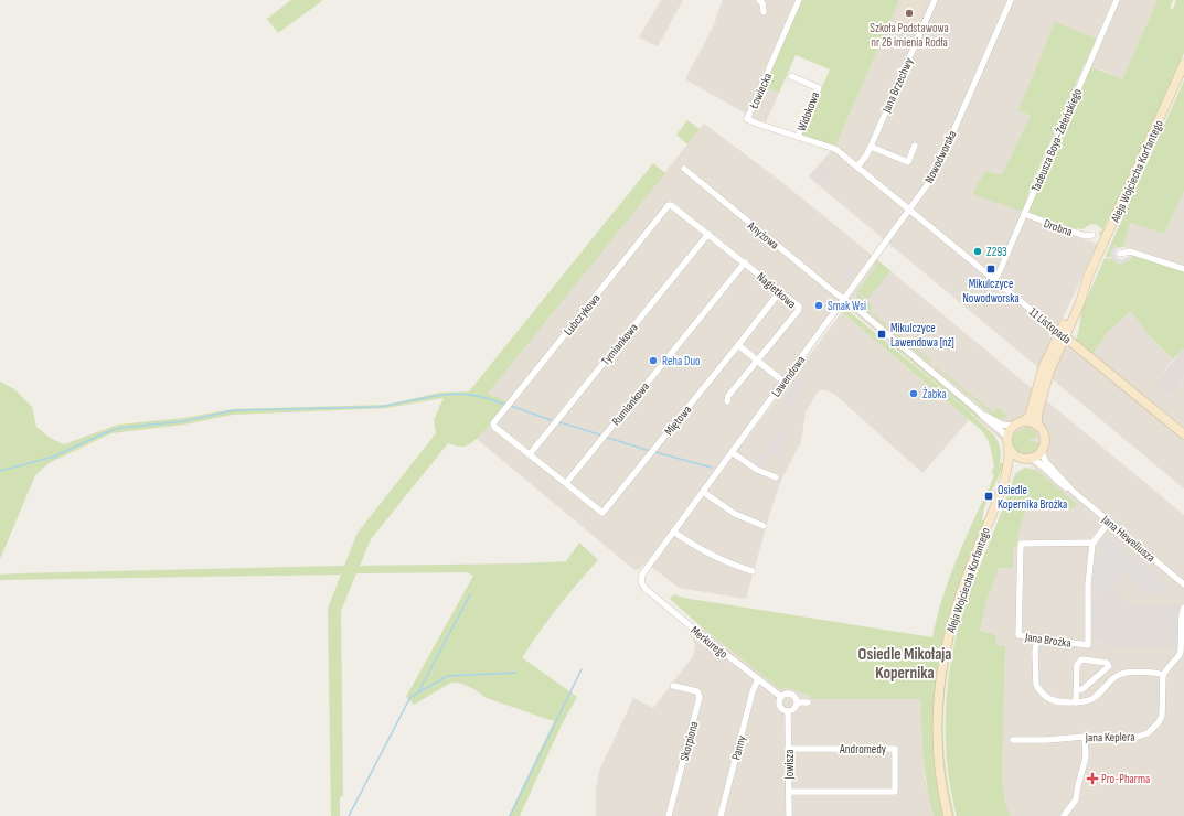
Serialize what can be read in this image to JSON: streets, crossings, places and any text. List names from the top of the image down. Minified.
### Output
{"streets":{"main road":["Aleja Wojciecha Korfantego","11 Listopada"],"street":["Jana Brzechwy","Łowiecka","Widokowa","Tadeusza Boya-Żeleńskiego","Nowodworska","Drobna","Anyżowa","Nagietkowa","Lubczykowa","Tymiankowa","Lawendowa","Rumiankowa","Miętowa","Jana Heweliusza","Jana Brożka","Merkurego","Jana Keplera","Skorpiona","Panny","Andromedy","Jowisza"]},"crossings":[["Jana Brzechwy","11 Listopada"],["Łowiecka","Widokowa"],["Łowiecka","11 Listopada"],["Tadeusza Boya-Żeleńskiego","Drobna"],["Tadeusza Boya-Żeleńskiego","11 Listopada"],["Nowodworska","Anyżowa"],["Nowodworska","11 Listopada"],["Nowodworska","Lawendowa"],["Aleja Wojciecha Korfantego","11 Listopada"],["Aleja Wojciecha Korfantego","Jana Heweliusza"],["Anyżowa","Lawendowa"],["Nagietkowa","Lubczykowa"],["Nagietkowa","Rumiankowa"],["Nagietkowa","Miętowa"],["Lubczykowa","Tymiankowa"],["Lubczykowa","Rumiankowa"],["Lubczykowa","Miętowa"],["Lawendowa","Merkurego"],["Rumiankowa","Miętowa"],["Merkurego","Panny"],["Merkurego","Jowisza"],["Andromedy","Jowisza"]],"districts":["Osiedle Mikołaja Kopernika"],"places":{"other":["Szkoła Podstawowa nr 26 imienia Rodła","Z293","Smak Wsi","Reha Duo","Żabka"],"transit":["Mikulczyce Nowodworska","Mikulczyce Lawendowa [nż]","Osiedle Kopernika Brożka"],"health":["Pro-Pharma"]}}
